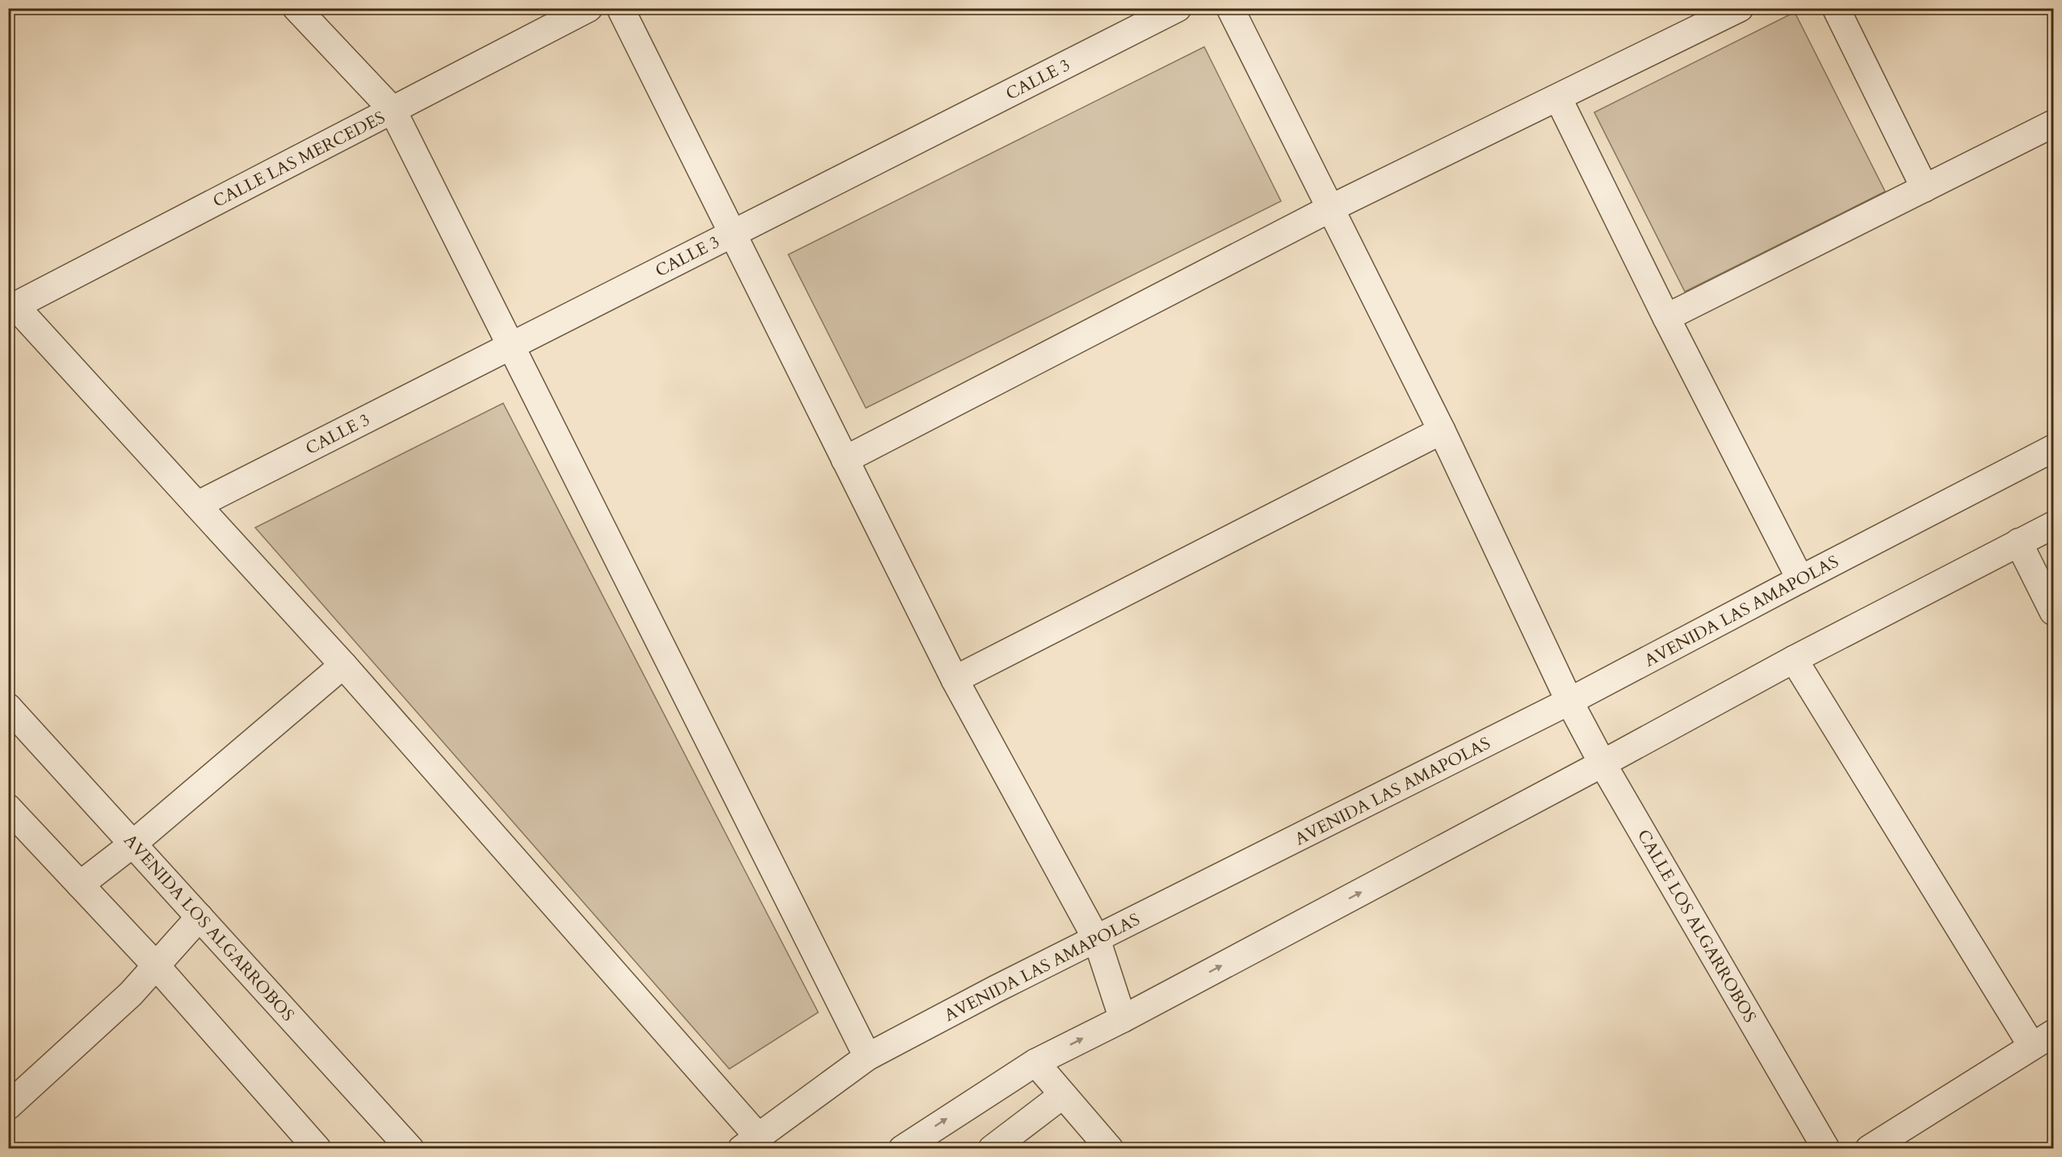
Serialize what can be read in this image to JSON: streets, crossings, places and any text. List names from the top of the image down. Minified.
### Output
{"streets":{"street":["CALLE 3","CALLE LAS MERCEDES","AVENIDA LAS AMAPOLAS","CALLE LOS ALGARROBOS","AVENIDA LOS ALGARROBOS"]},"crossings":[["AVENIDA LAS AMAPOLAS","CALLE LOS ALGARROBOS"]]}
